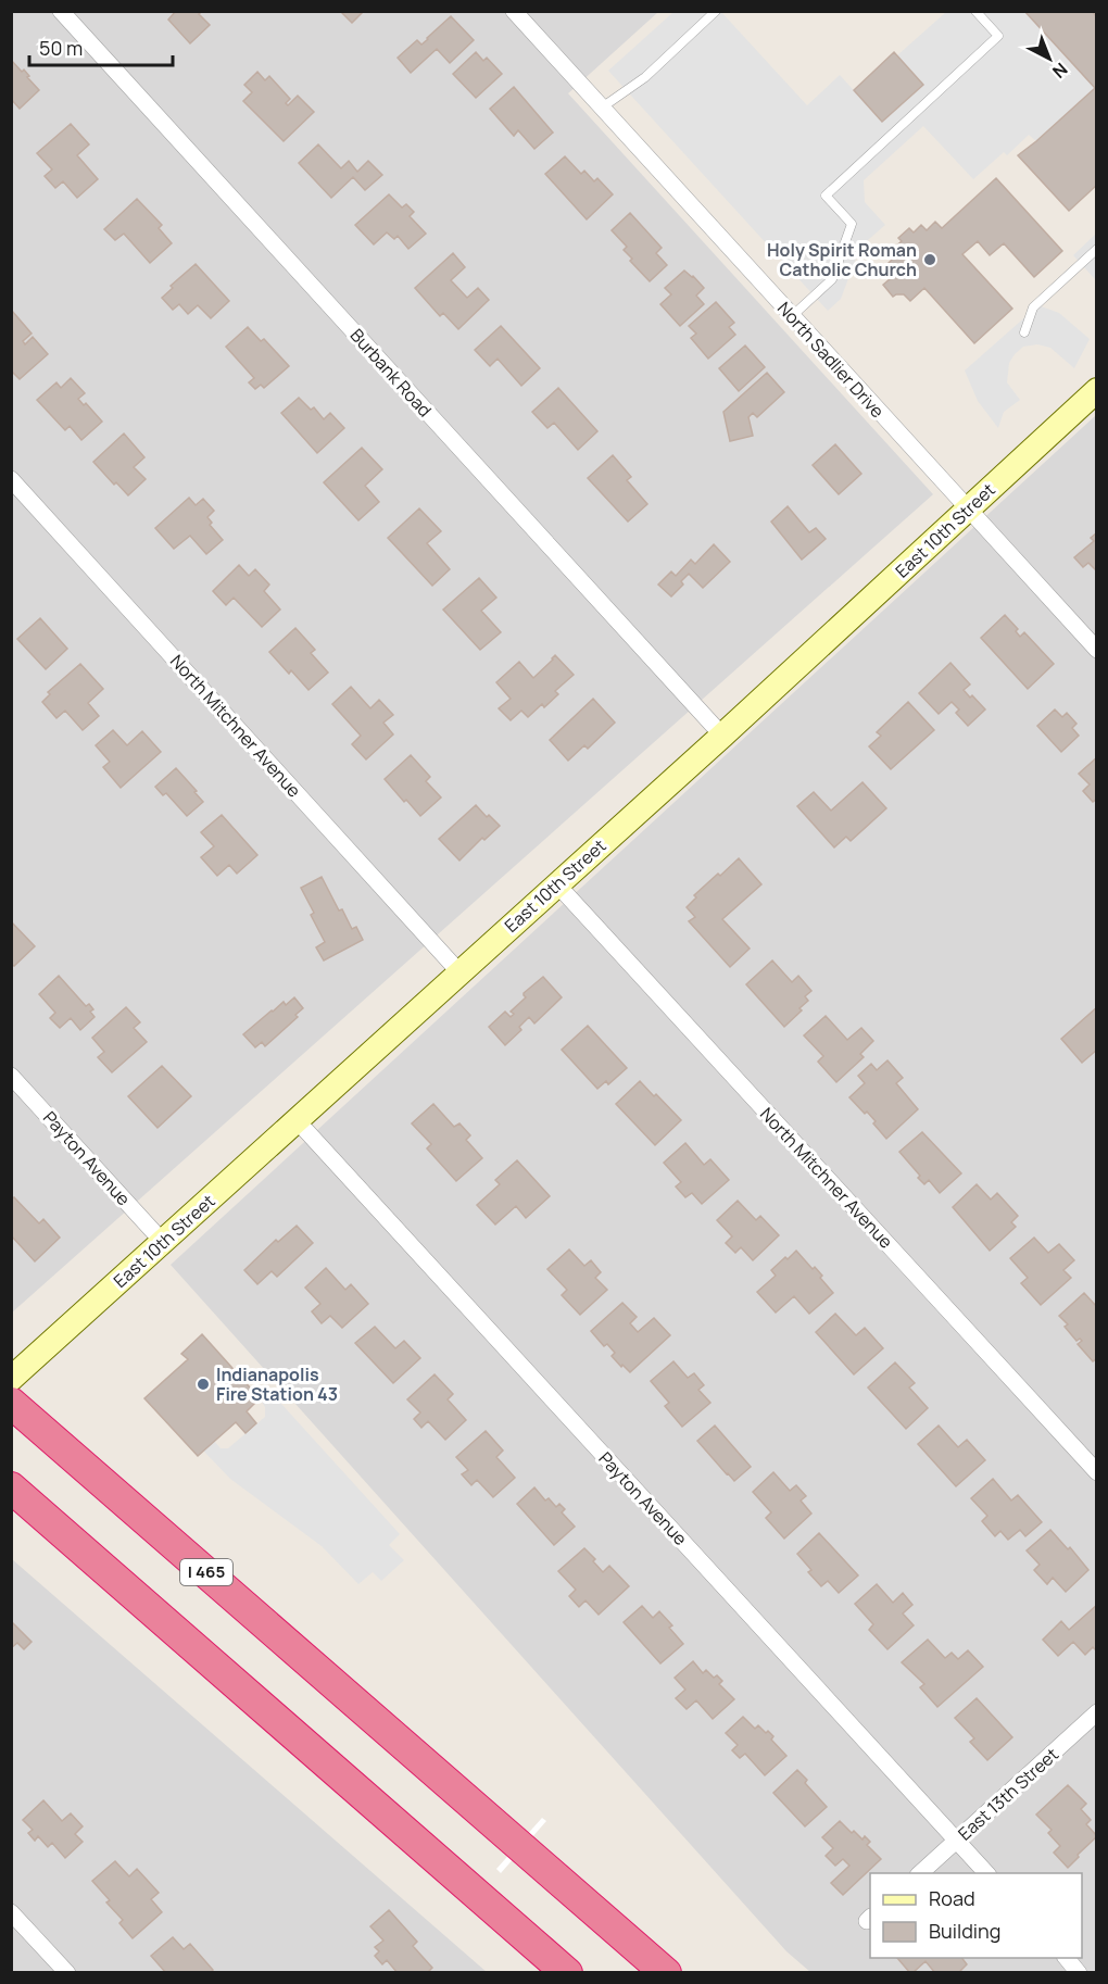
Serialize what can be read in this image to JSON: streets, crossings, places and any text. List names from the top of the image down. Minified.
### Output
{"streets":{"highway":["I 465"],"main road":["East 10th Street"],"street":["North Sadlier Drive","Burbank Road","North Mitchner Avenue","Payton Avenue","East 13th Street"]},"crossings":[["North Sadlier Drive","East 10th Street"],["Burbank Road","East 10th Street"],["East 10th Street","North Mitchner Avenue"],["East 10th Street","Payton Avenue"],["Payton Avenue","East 13th Street"]],"places":["Holy Spirit Roman Catholic Church","Indianapolis Fire Station 43"],"legend":["Road","Building"],"scale_bar":"50 m","north":"bottom right"}
